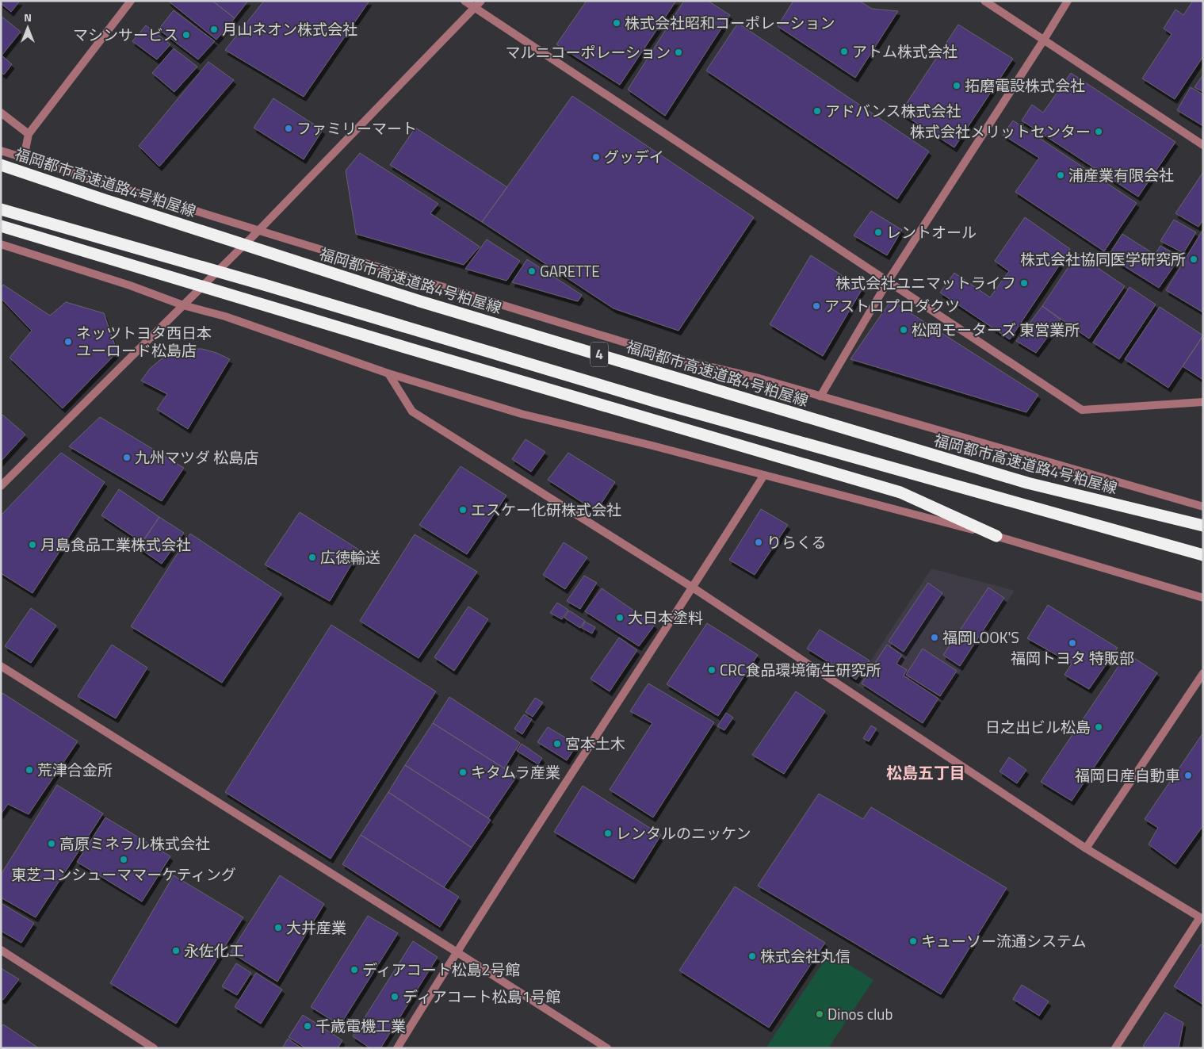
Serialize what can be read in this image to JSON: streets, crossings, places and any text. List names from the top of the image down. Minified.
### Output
{"streets":{"highway":["福岡都市高速道路4号粕屋線","4"]},"districts":["松島五丁目"],"places":["株式会社昭和コーポレーション","月山ネオン株式会社","マシンサービス","アトム株式会社","マルニコーポレーション","拓磨電設株式会社","アドバンス株式会社","ファミリーマート","株式会社メリットセンター","グッデイ","浦産業有限会社","レントオール","株式会社協同医学研究所","GARETTE","株式会社ユニマットライフ","アストロプロダクツ","松岡モーターズ 東営業所","ネッツトヨタ西日本 ユーロード松島店","九州マツダ 松島店","エスケー化研株式会社","りらくる","月島食品工業株式会社","広徳輸送","大日本塗料","福岡LOOK'S","福岡トヨタ 特販部","CRC食品環境衛生研究所","日之出ビル松島","宮本土木","荒津合金所","キタムラ産業","福岡日産自動車","レンタルのニッケン","高原ミネラル株式会社","東芝コンシューママーケティング","大井産業","キューソー流通システム","永佐化工","株式会社丸信","ディアコート松島2号館","ディアコート松島1号館","Dinos club","千歳電機工業"],"north":"top"}
